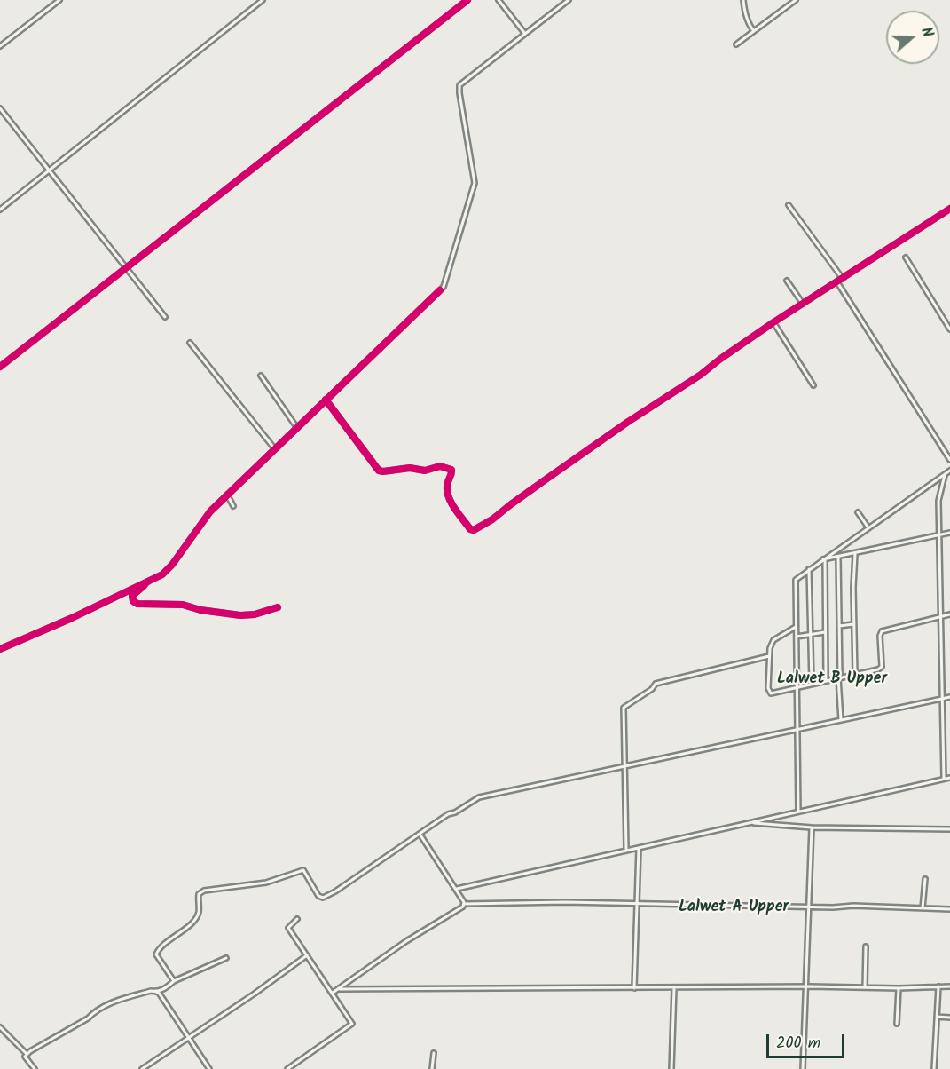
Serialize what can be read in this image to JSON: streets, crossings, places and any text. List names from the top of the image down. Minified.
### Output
{"districts":["Lalwet B Upper","Lalwet A Upper"],"scale_bar":"200 m","north":"right"}
